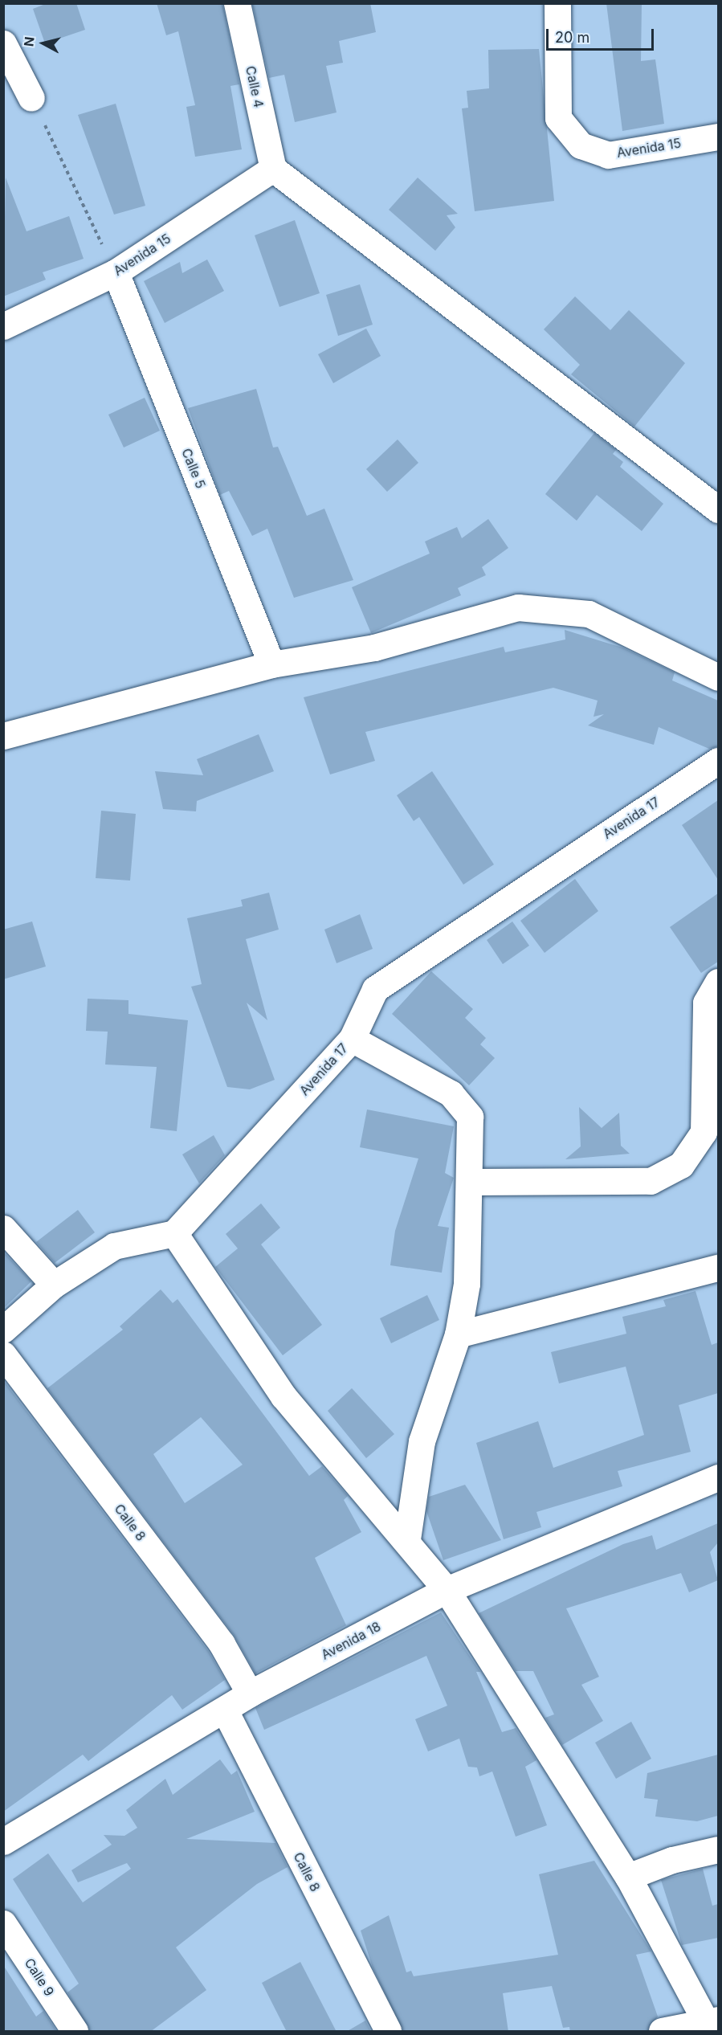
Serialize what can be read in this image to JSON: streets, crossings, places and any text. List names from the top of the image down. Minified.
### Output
{"streets":{"street":["Calle 4","Avenida 15","Calle 5","Avenida 17","Calle 8","Avenida 18","Calle 9"]},"crossings":[["Calle 4","Avenida 15"],["Avenida 15","Calle 5"],["Calle 8","Avenida 18"]],"scale_bar":"20 m","north":"left"}
